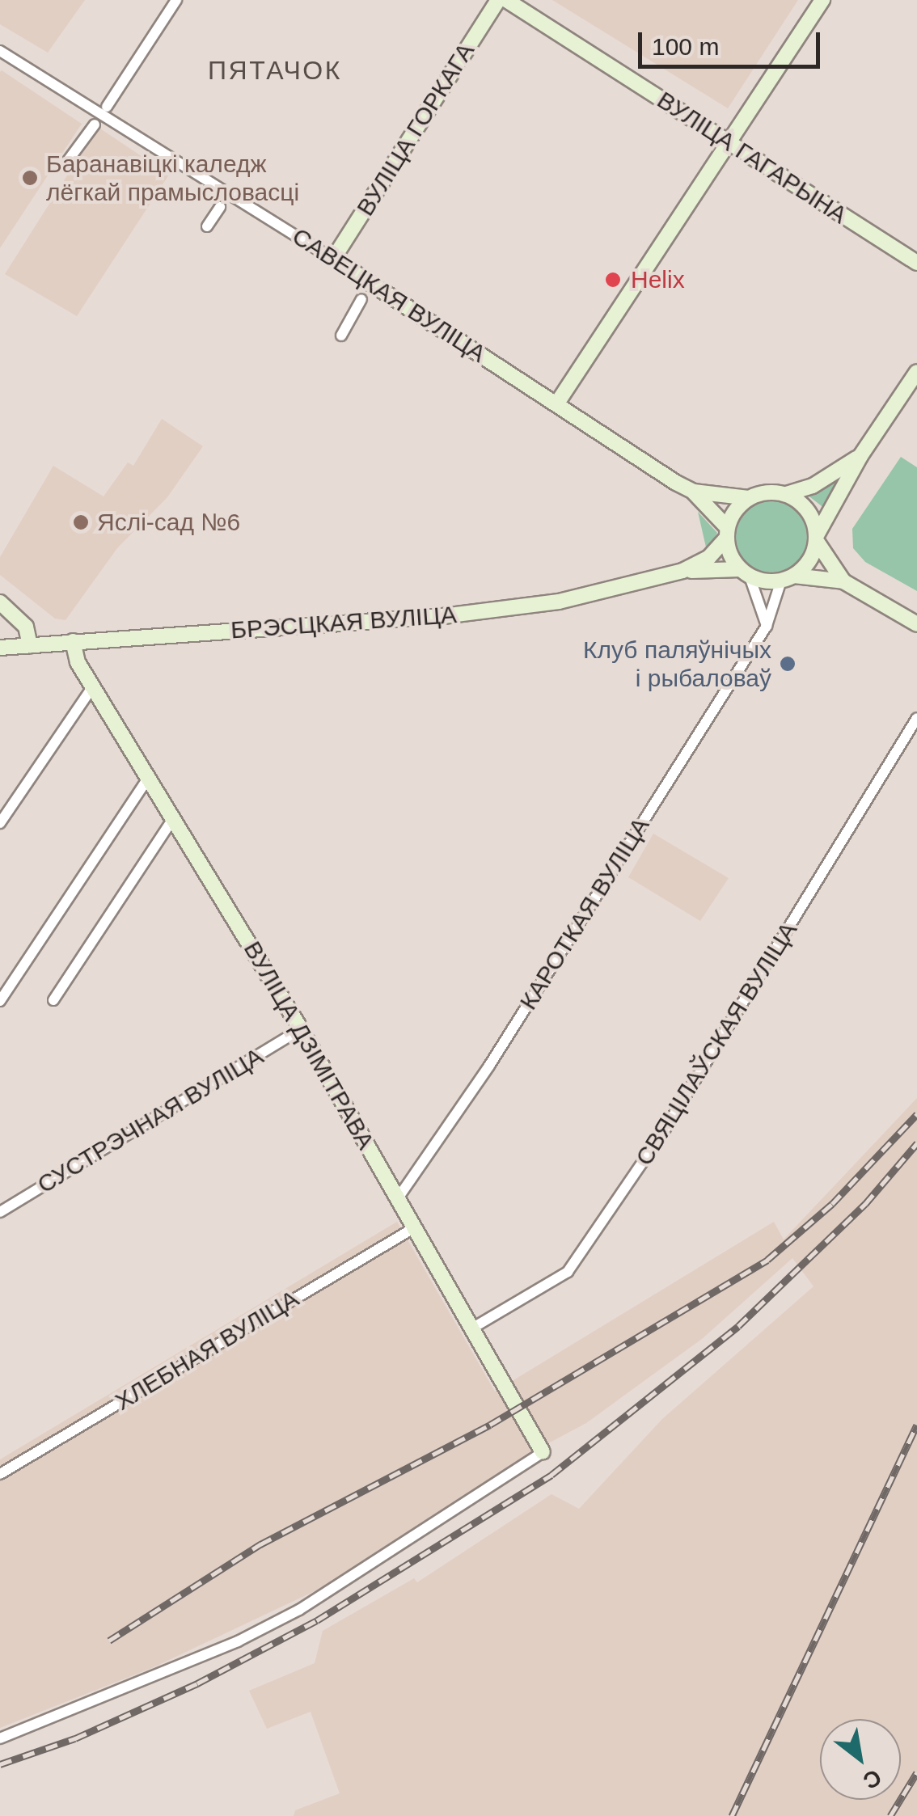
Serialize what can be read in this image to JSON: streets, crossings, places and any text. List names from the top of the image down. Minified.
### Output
{"streets":{"street":["ВУЛІЦА ГОРКАГА","ВУЛІЦА ГАГАРЫНА","САВЕЦКАЯ ВУЛІЦА","БРЭСЦКАЯ ВУЛІЦА","КАРОТКАЯ ВУЛІЦА","СВЯЦІЛАЎСКАЯ ВУЛІЦА","ВУЛІЦА ДЗІМІТРАВА","СУСТРЭЧНАЯ ВУЛІЦА","ХЛЕБНАЯ ВУЛІЦА"]},"crossings":[["ВУЛІЦА ГОРКАГА","САВЕЦКАЯ ВУЛІЦА"],["САВЕЦКАЯ ВУЛІЦА","БРЭСЦКАЯ ВУЛІЦА"],["САВЕЦКАЯ ВУЛІЦА","КАРОТКАЯ ВУЛІЦА"],["БРЭСЦКАЯ ВУЛІЦА","КАРОТКАЯ ВУЛІЦА"],["БРЭСЦКАЯ ВУЛІЦА","ВУЛІЦА ДЗІМІТРАВА"],["КАРОТКАЯ ВУЛІЦА","ВУЛІЦА ДЗІМІТРАВА"],["СВЯЦІЛАЎСКАЯ ВУЛІЦА","ВУЛІЦА ДЗІМІТРАВА"],["ВУЛІЦА ДЗІМІТРАВА","СУСТРЭЧНАЯ ВУЛІЦА"],["ВУЛІЦА ДЗІМІТРАВА","ХЛЕБНАЯ ВУЛІЦА"]],"districts":["ПЯТАЧОК"],"places":["Баранавіцкі каледж лёгкай прамысловасці","Helix","Яслі-сад №6","Клуб паляўнічых і рыбаловаў"],"scale_bar":"100 m","north":"bottom right"}
